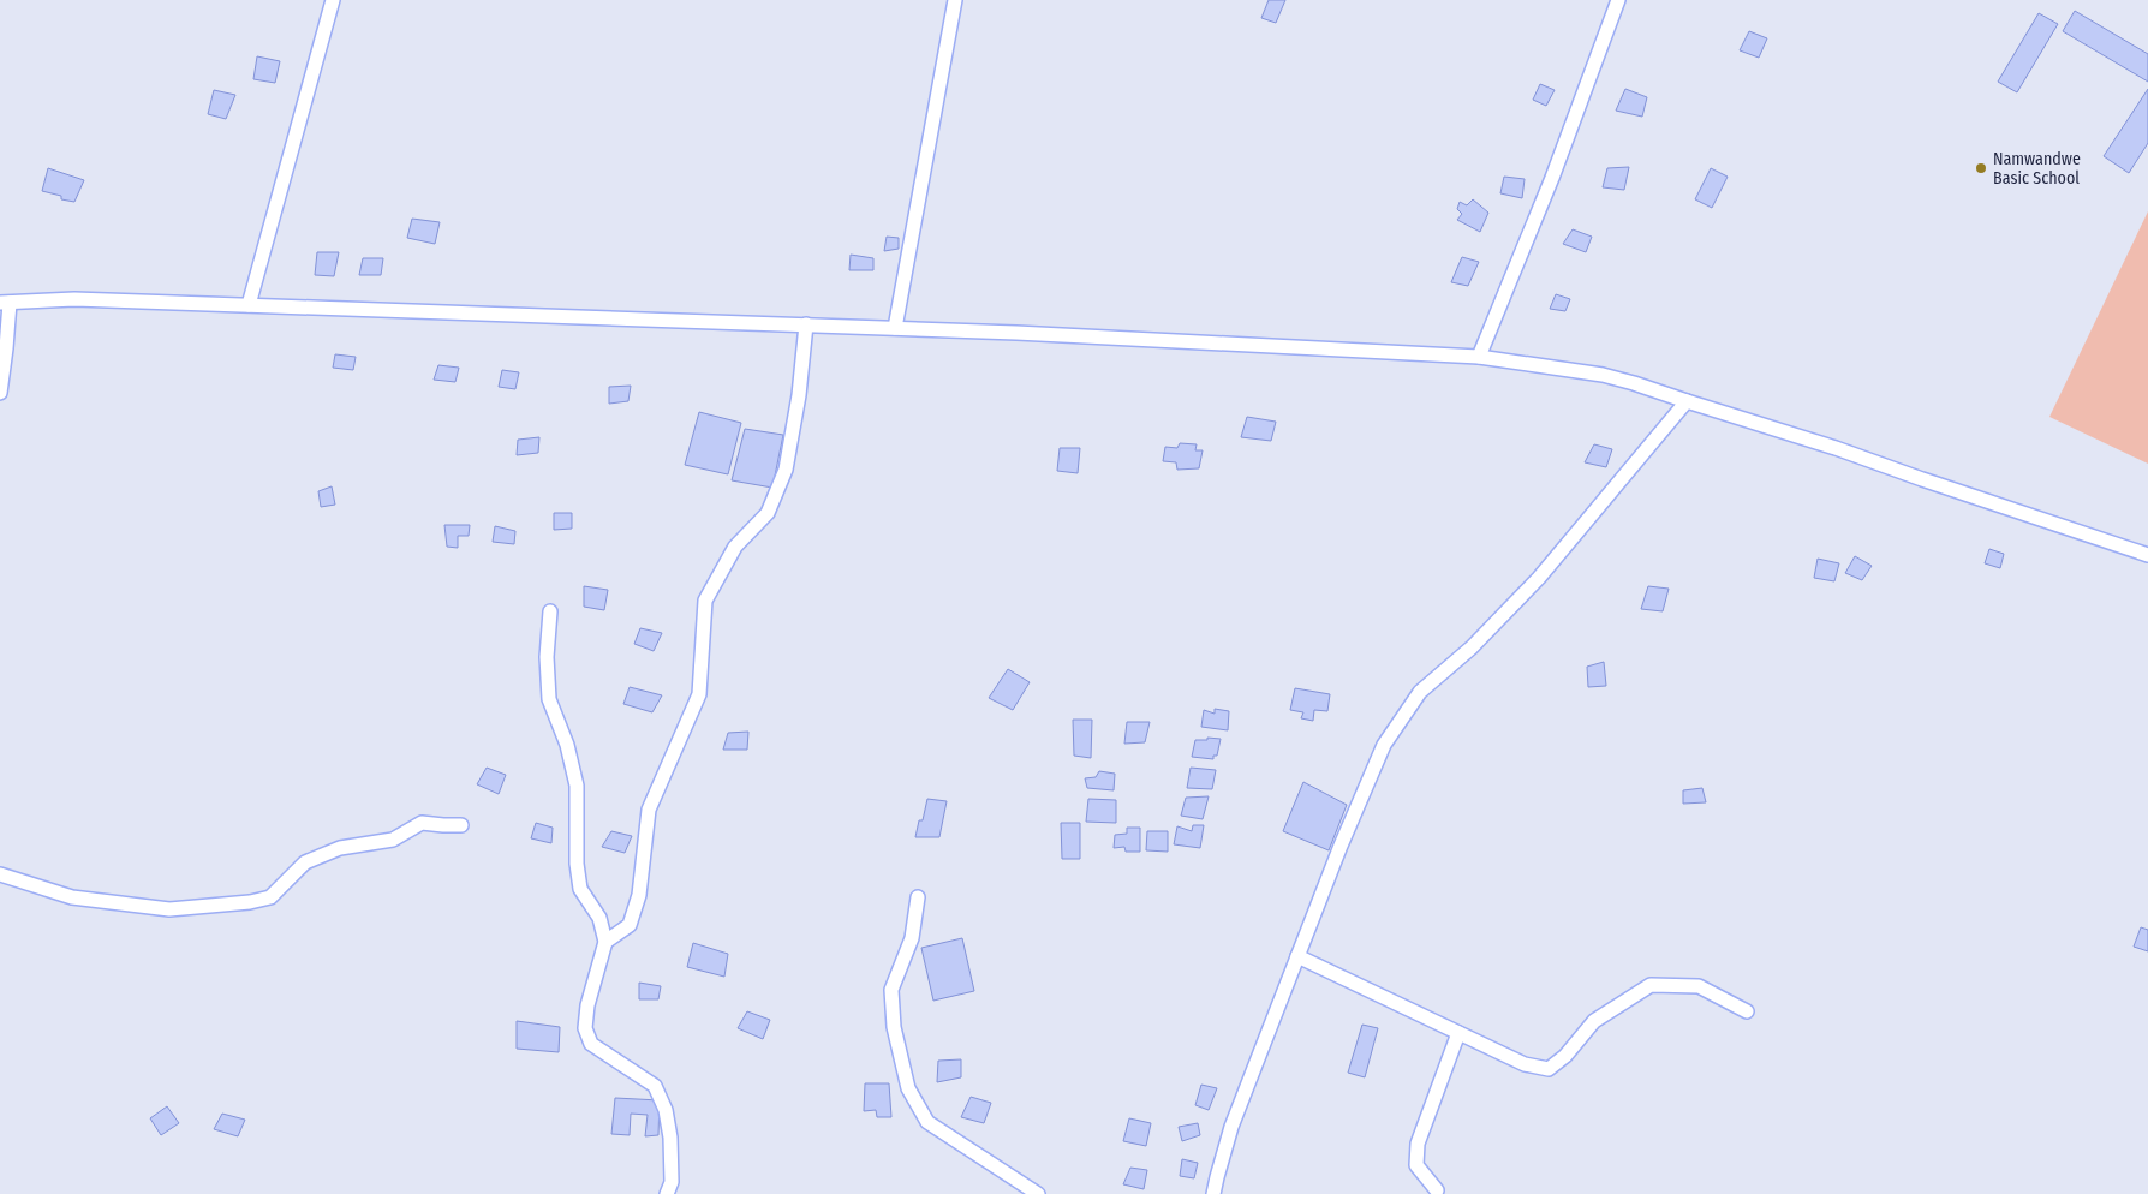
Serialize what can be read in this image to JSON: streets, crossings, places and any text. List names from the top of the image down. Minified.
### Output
{"places":["Namwandwe Basic School"]}
